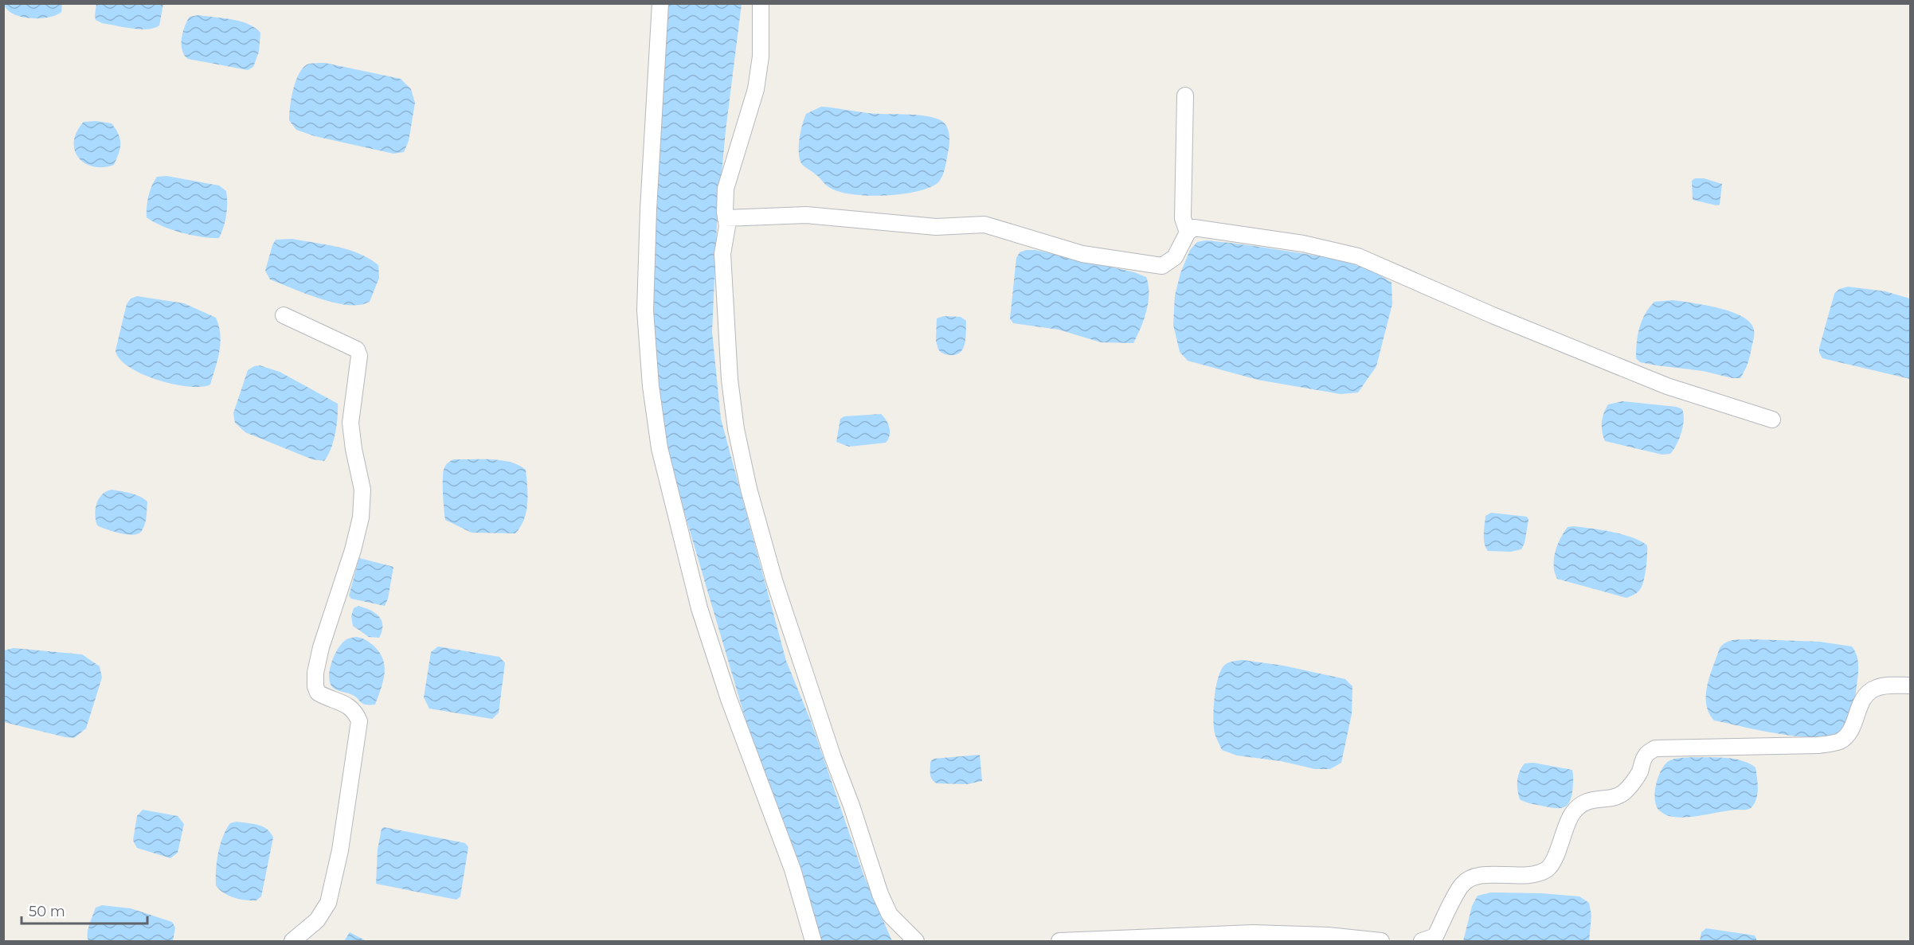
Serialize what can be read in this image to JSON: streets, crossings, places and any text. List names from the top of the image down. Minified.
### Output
{"scale_bar":"50 m"}
